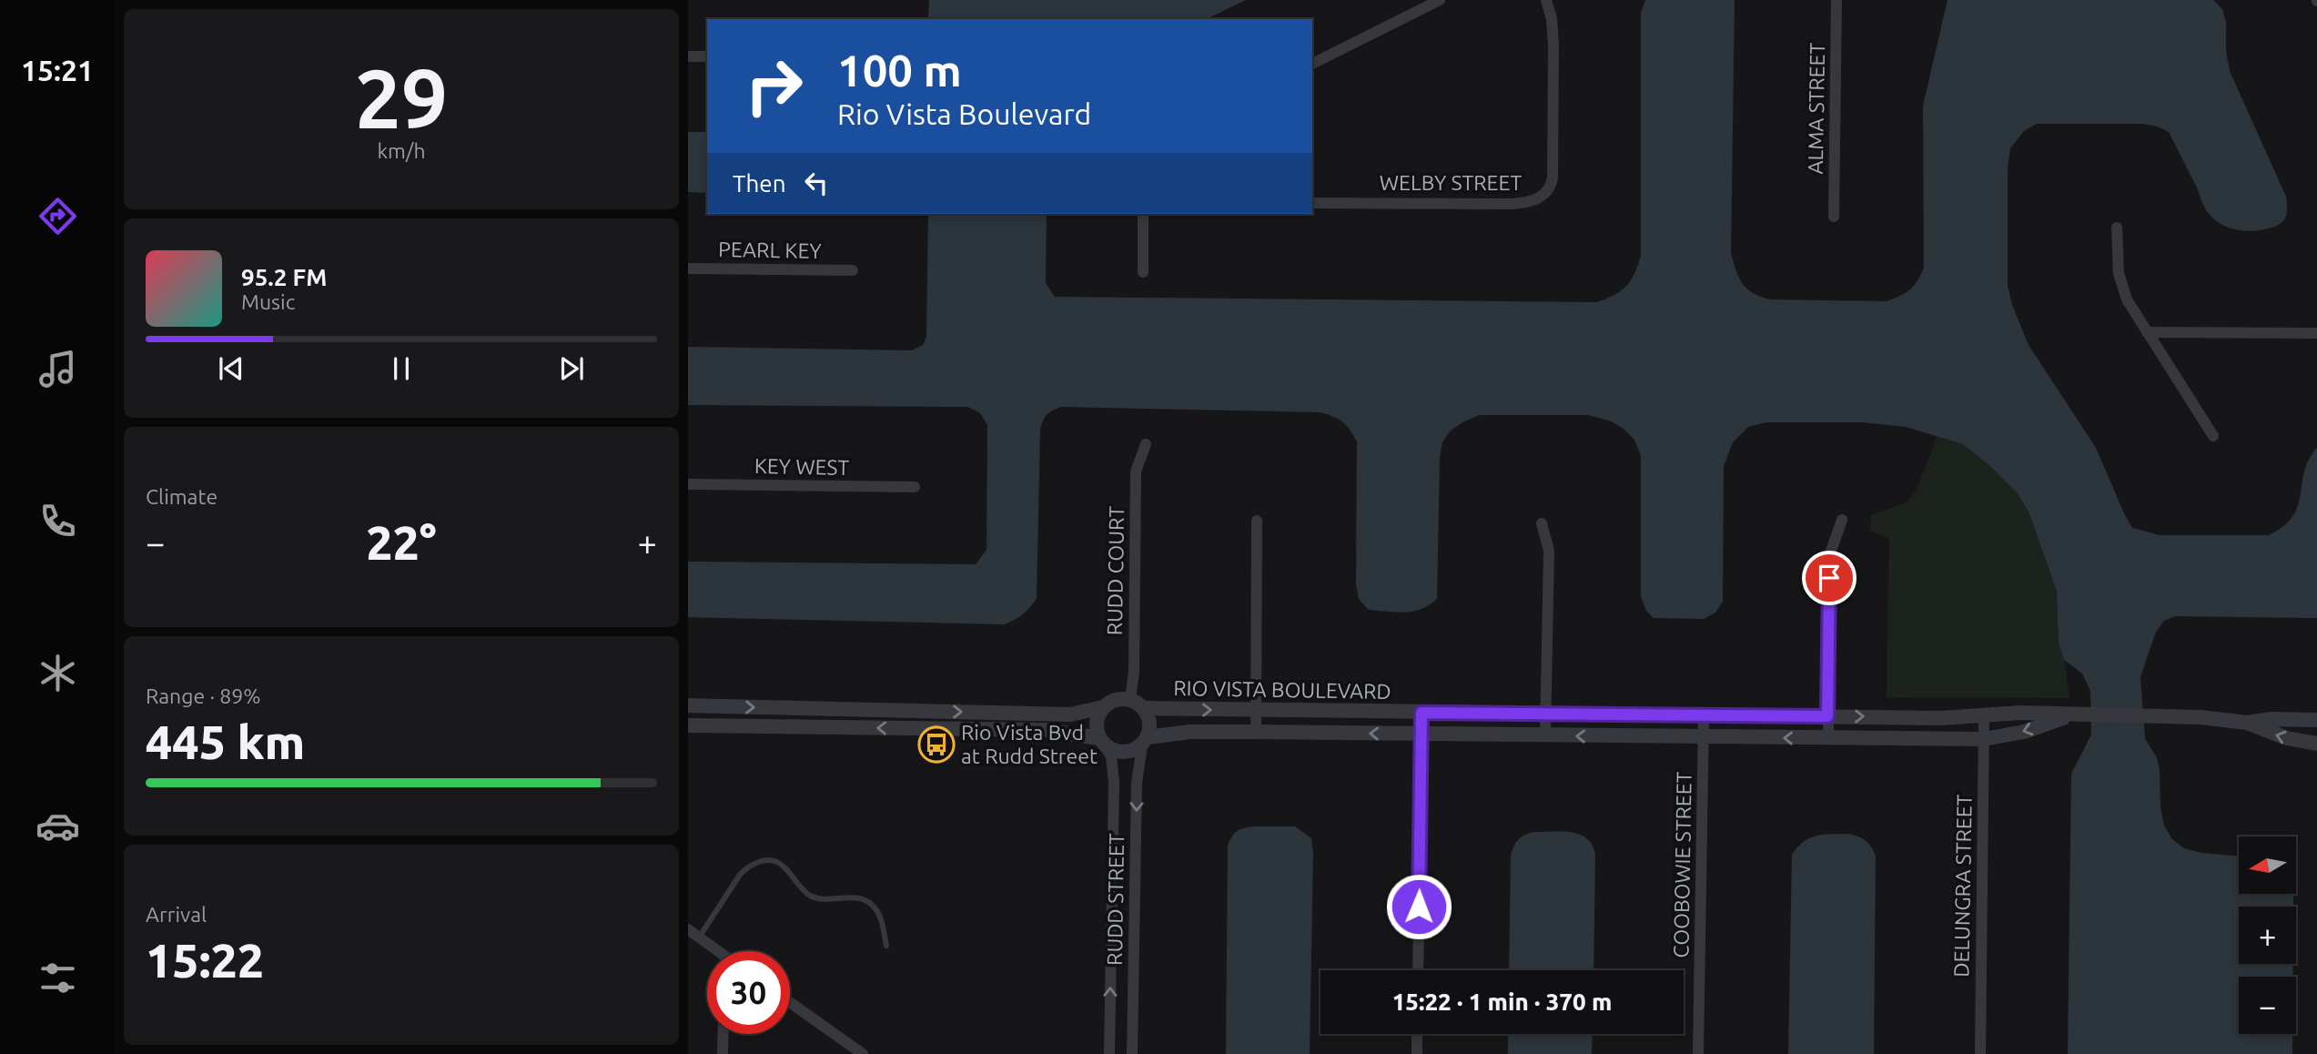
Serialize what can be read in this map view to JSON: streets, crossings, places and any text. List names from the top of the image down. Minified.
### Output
{"streets":{"street":["ALMA STREET","WELBY STREET","PEARL KEY","KEY WEST","RUDD COURT","RIO VISTA BOULEVARD","COOBOWIE STREET","DELUNGRA STREET","RUDD STREET"]},"crossings":[["RUDD COURT","RIO VISTA BOULEVARD"],["RUDD COURT","RUDD STREET"],["RIO VISTA BOULEVARD","COOBOWIE STREET"],["RIO VISTA BOULEVARD","DELUNGRA STREET"],["RIO VISTA BOULEVARD","RUDD STREET"]],"places":{"bus stop":["Rio Vista Bvd at Rudd Street"]},"north":"left","page":{"tabs":"15:21","tile":[["29","km/h"],"Climate",["Range · 89%","445 km"],["Arrival","15:22"]],"turn":["100 m","Rio Vista Boulevard"],"then":"Then","song":["95.2 FM","Music"],"heat":["−","22°","+"],"map_buttons":["+","−"],"limit":"30","trip":"15:22 · 1 min · 370 m"}}
